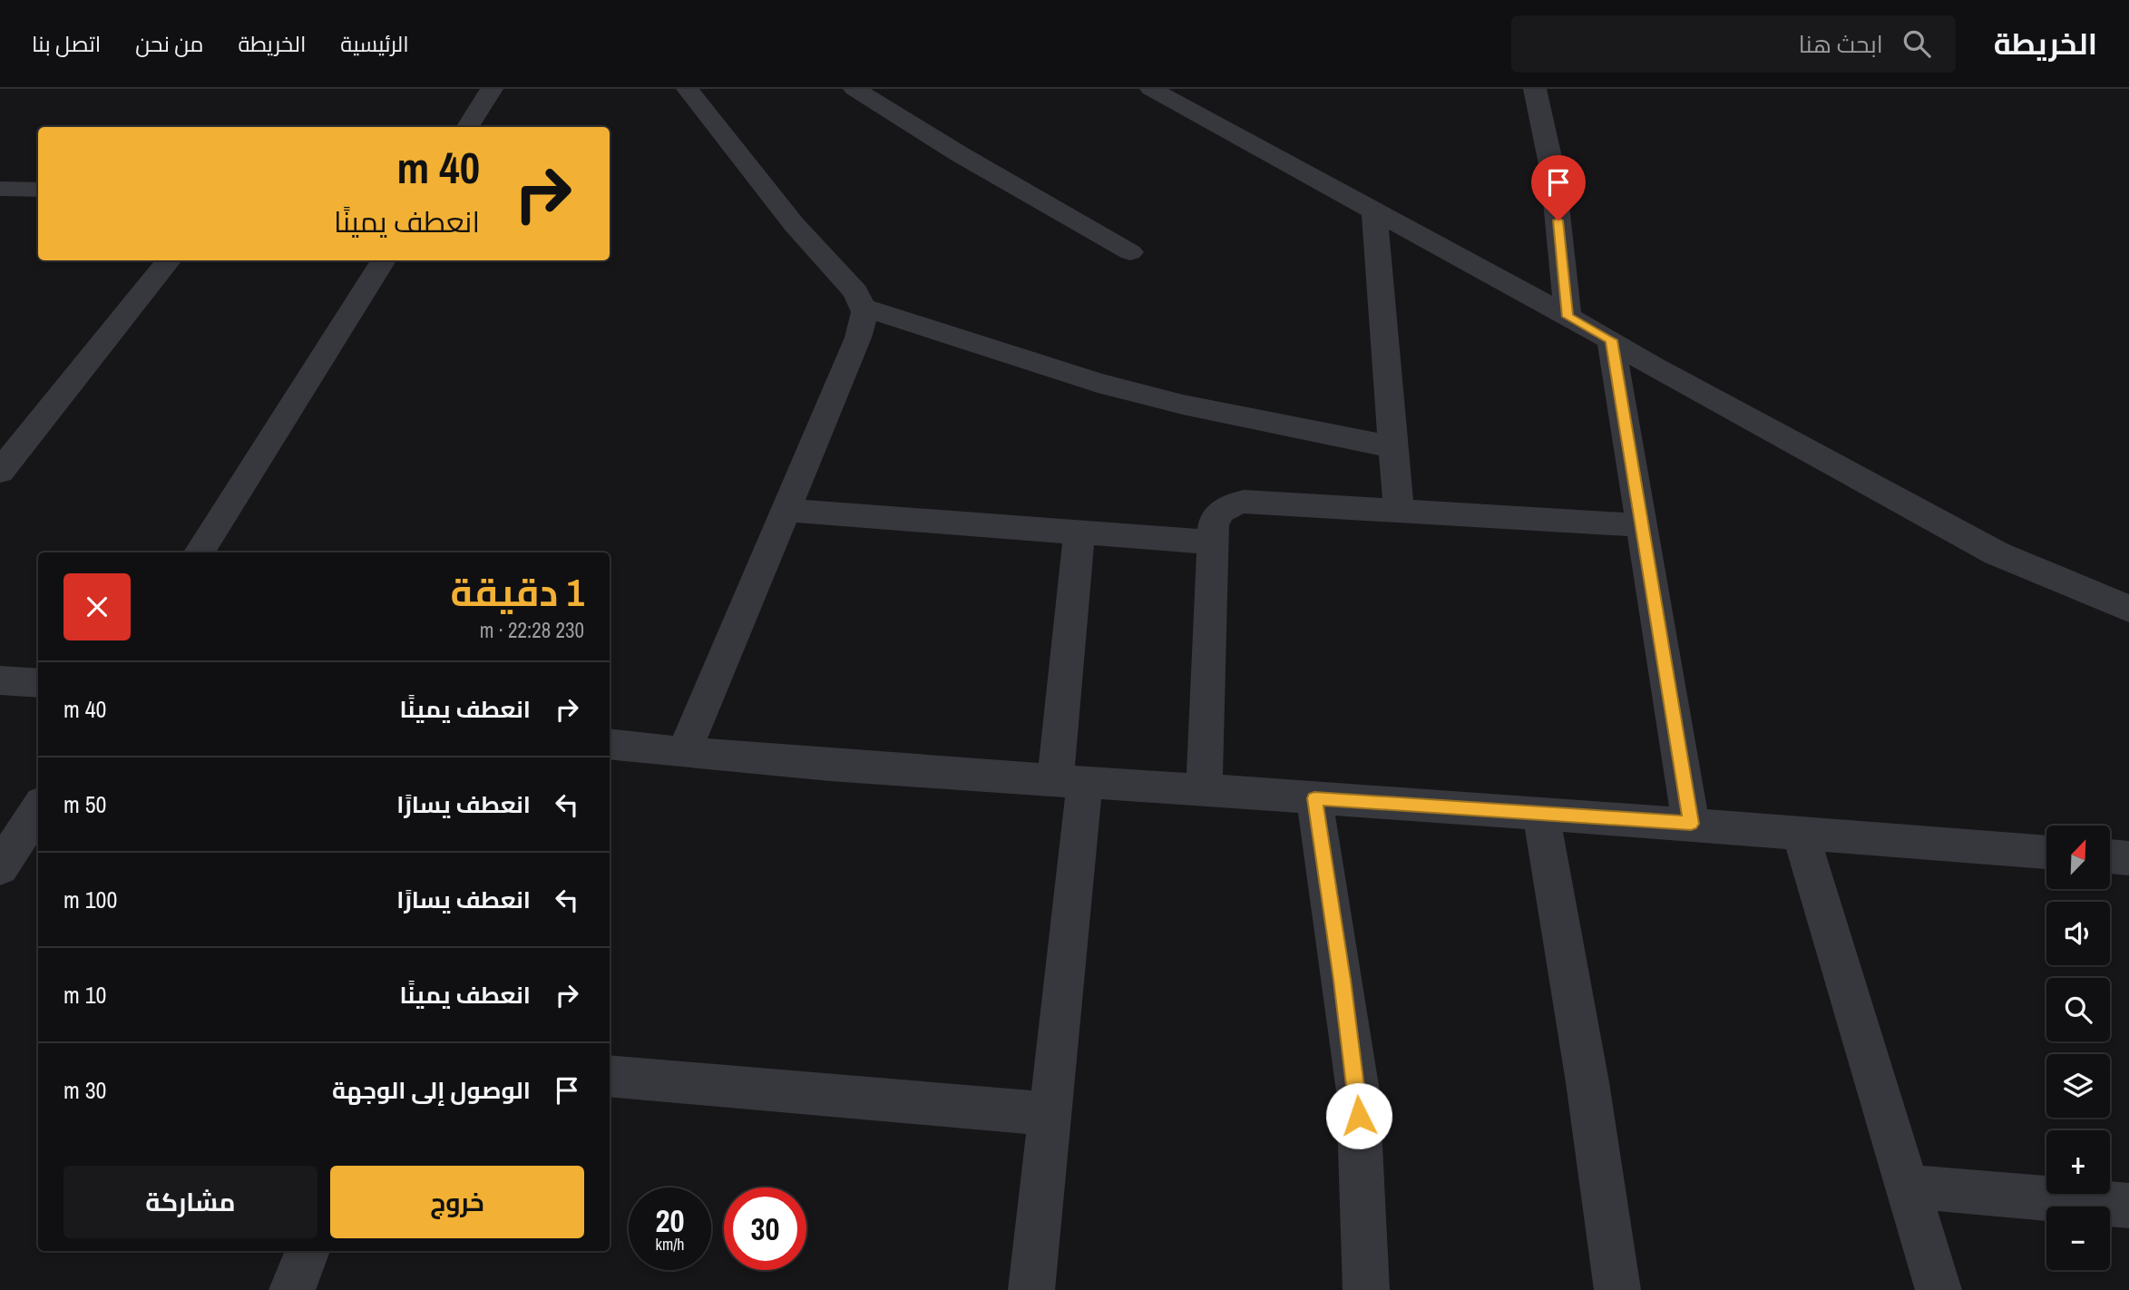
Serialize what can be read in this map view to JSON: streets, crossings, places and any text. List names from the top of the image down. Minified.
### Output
{"north":"top right","page":{"header":"الخريطة","search":"ابحث هنا","nav":["الرئيسية","الخريطة","من نحن","اتصل بنا"],"turn":["40 m","انعطف يمينًا"],"heading":["1 دقيقة","230 m · 22:28"],"list":[{"name":"انعطف يمينًا","value":"40 m"},{"name":"انعطف يسارًا","value":"50 m"},{"name":"انعطف يسارًا","value":"100 m"},{"name":"انعطف يمينًا","value":"10 m"},{"name":"الوصول إلى الوجهة","value":"30 m"}],"map_buttons":["+","−"],"buttons":["خروج","مشاركة"],"speed":"20 km/h","limit":"30"}}
